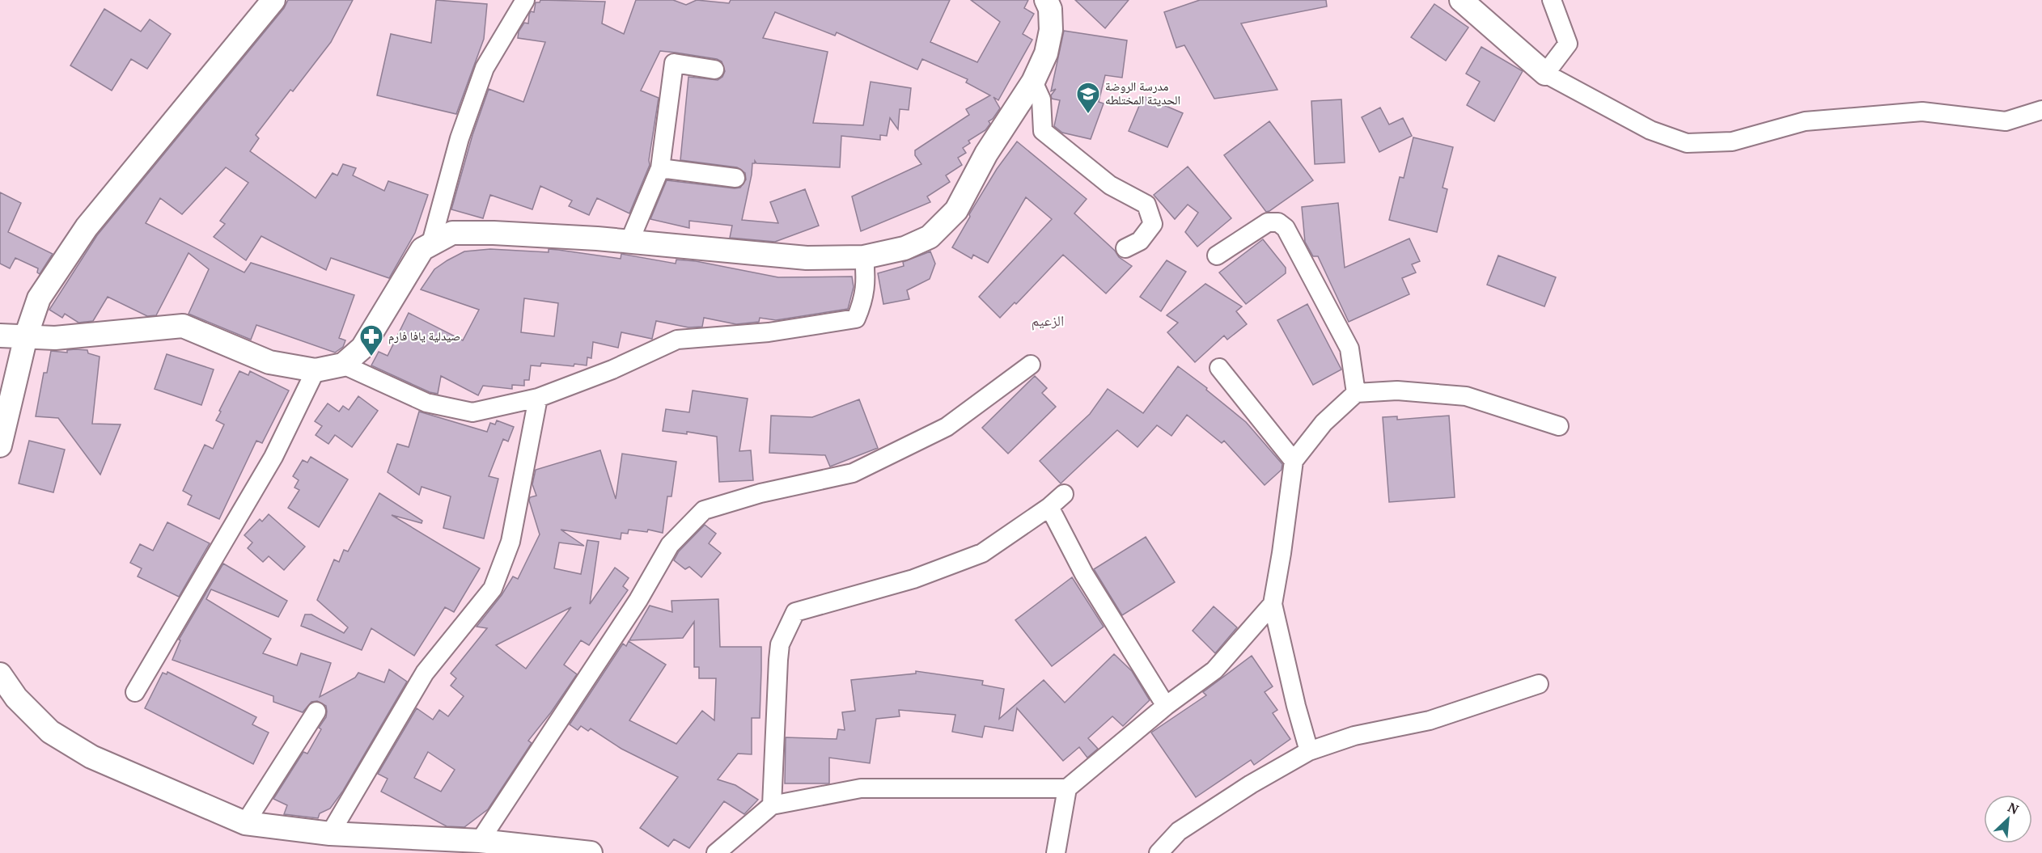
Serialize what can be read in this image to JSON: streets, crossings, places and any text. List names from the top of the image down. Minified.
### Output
{"districts":["الزعيم"],"places":{"school or university":["مدرسة الروضة الحديثة المختلطه"],"pharmacy":["صيدلية يافا فارم"]},"north":"top right"}
